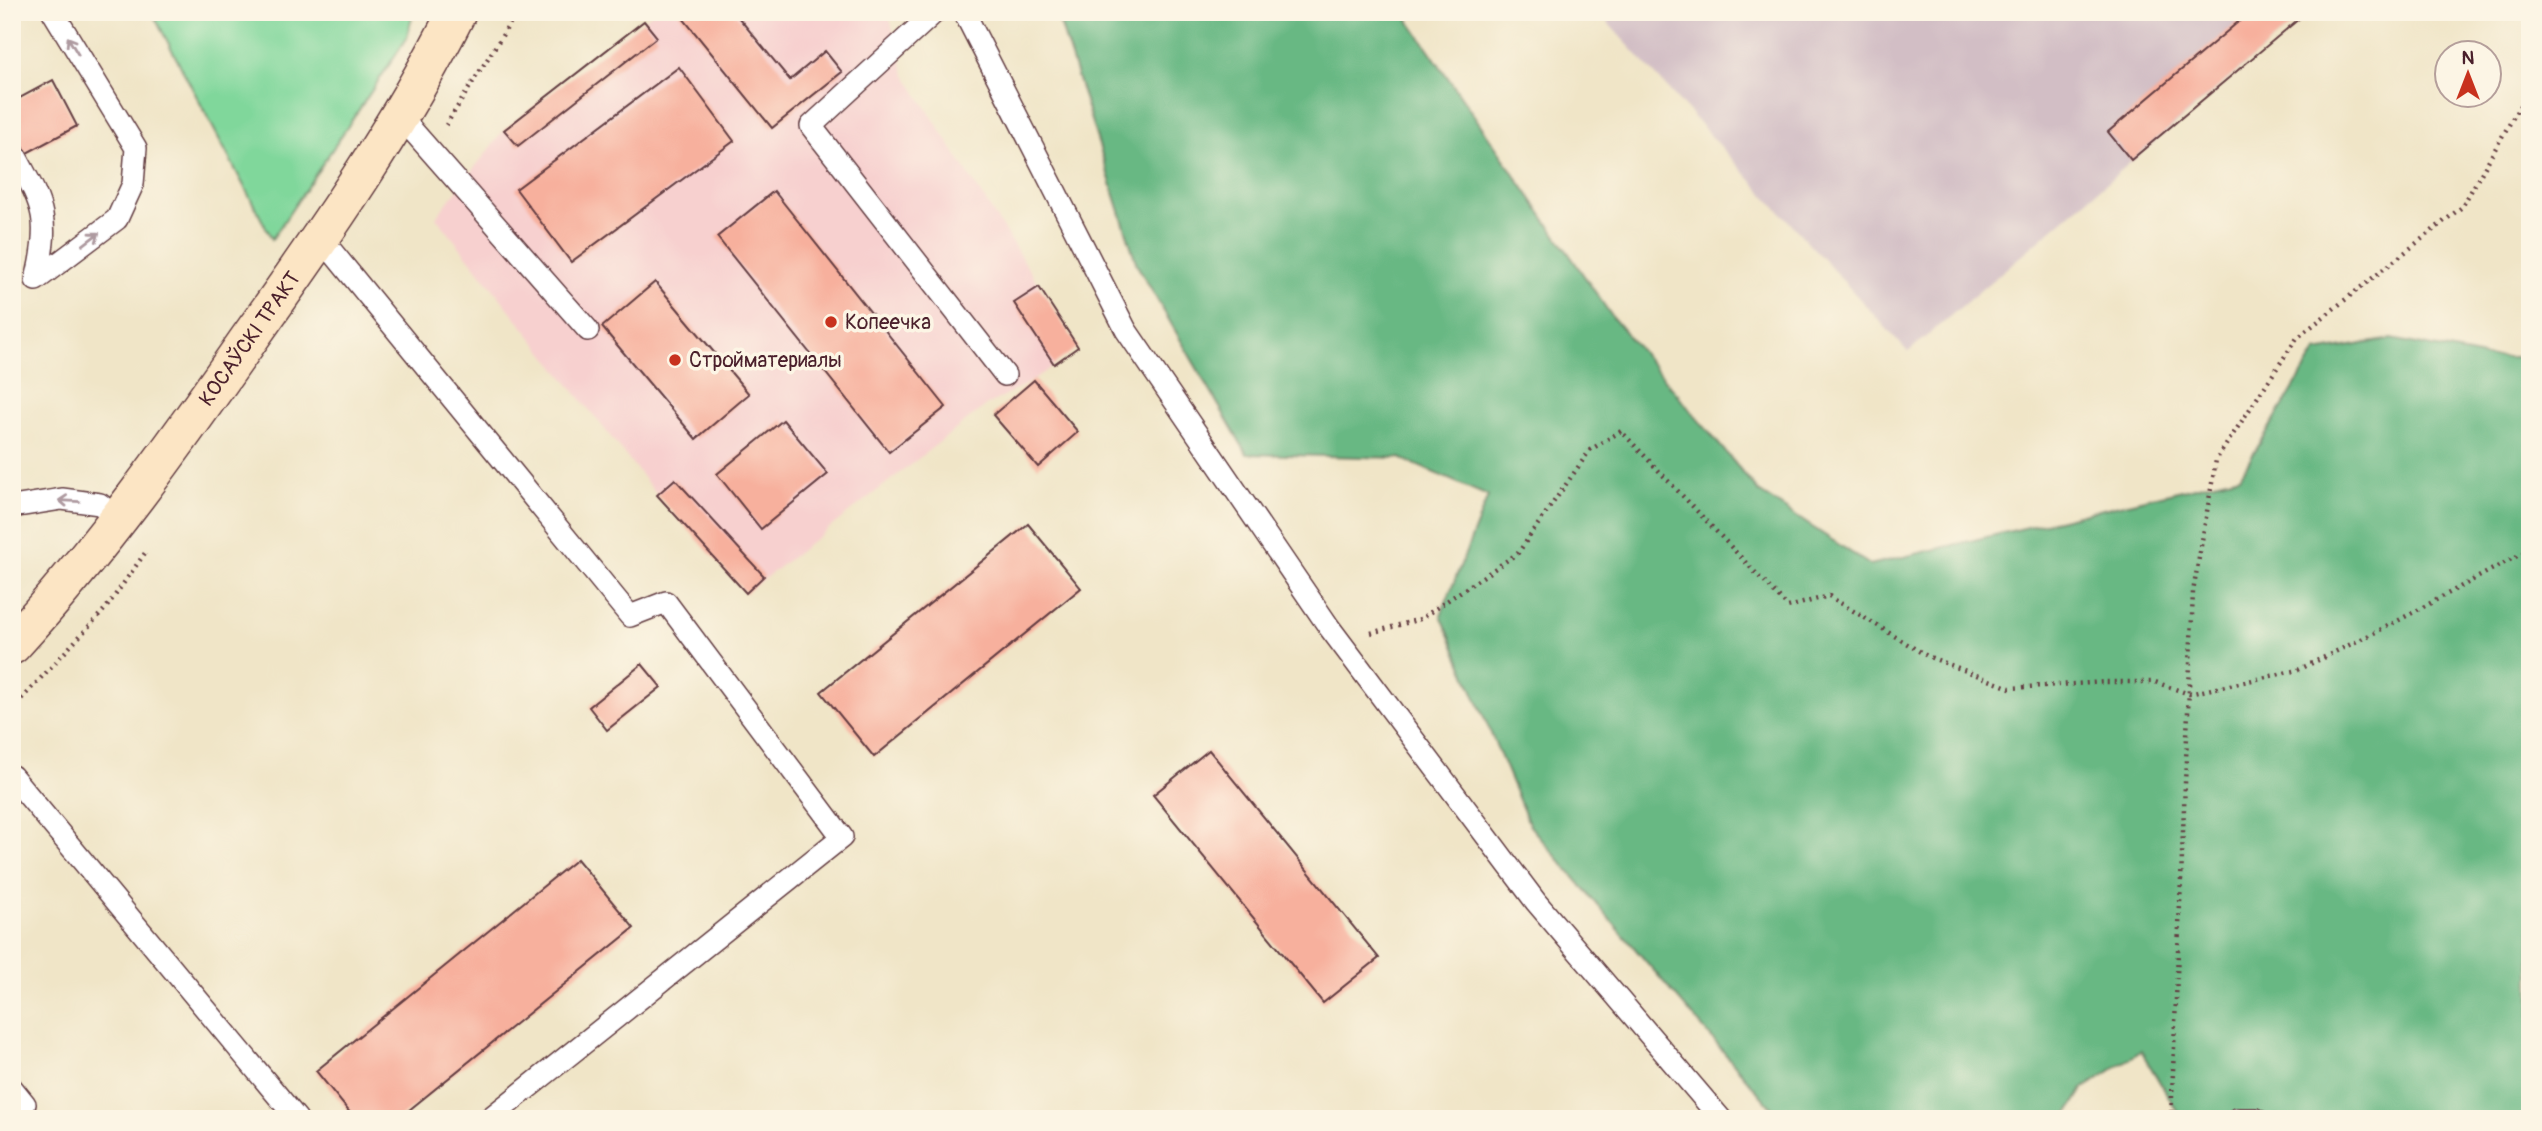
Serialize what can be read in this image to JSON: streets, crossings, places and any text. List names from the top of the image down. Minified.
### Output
{"streets":{"main road":["КОСАЎСКІ ТРАКТ"]},"places":["Копеечка","Стройматериалы"],"north":"top"}
